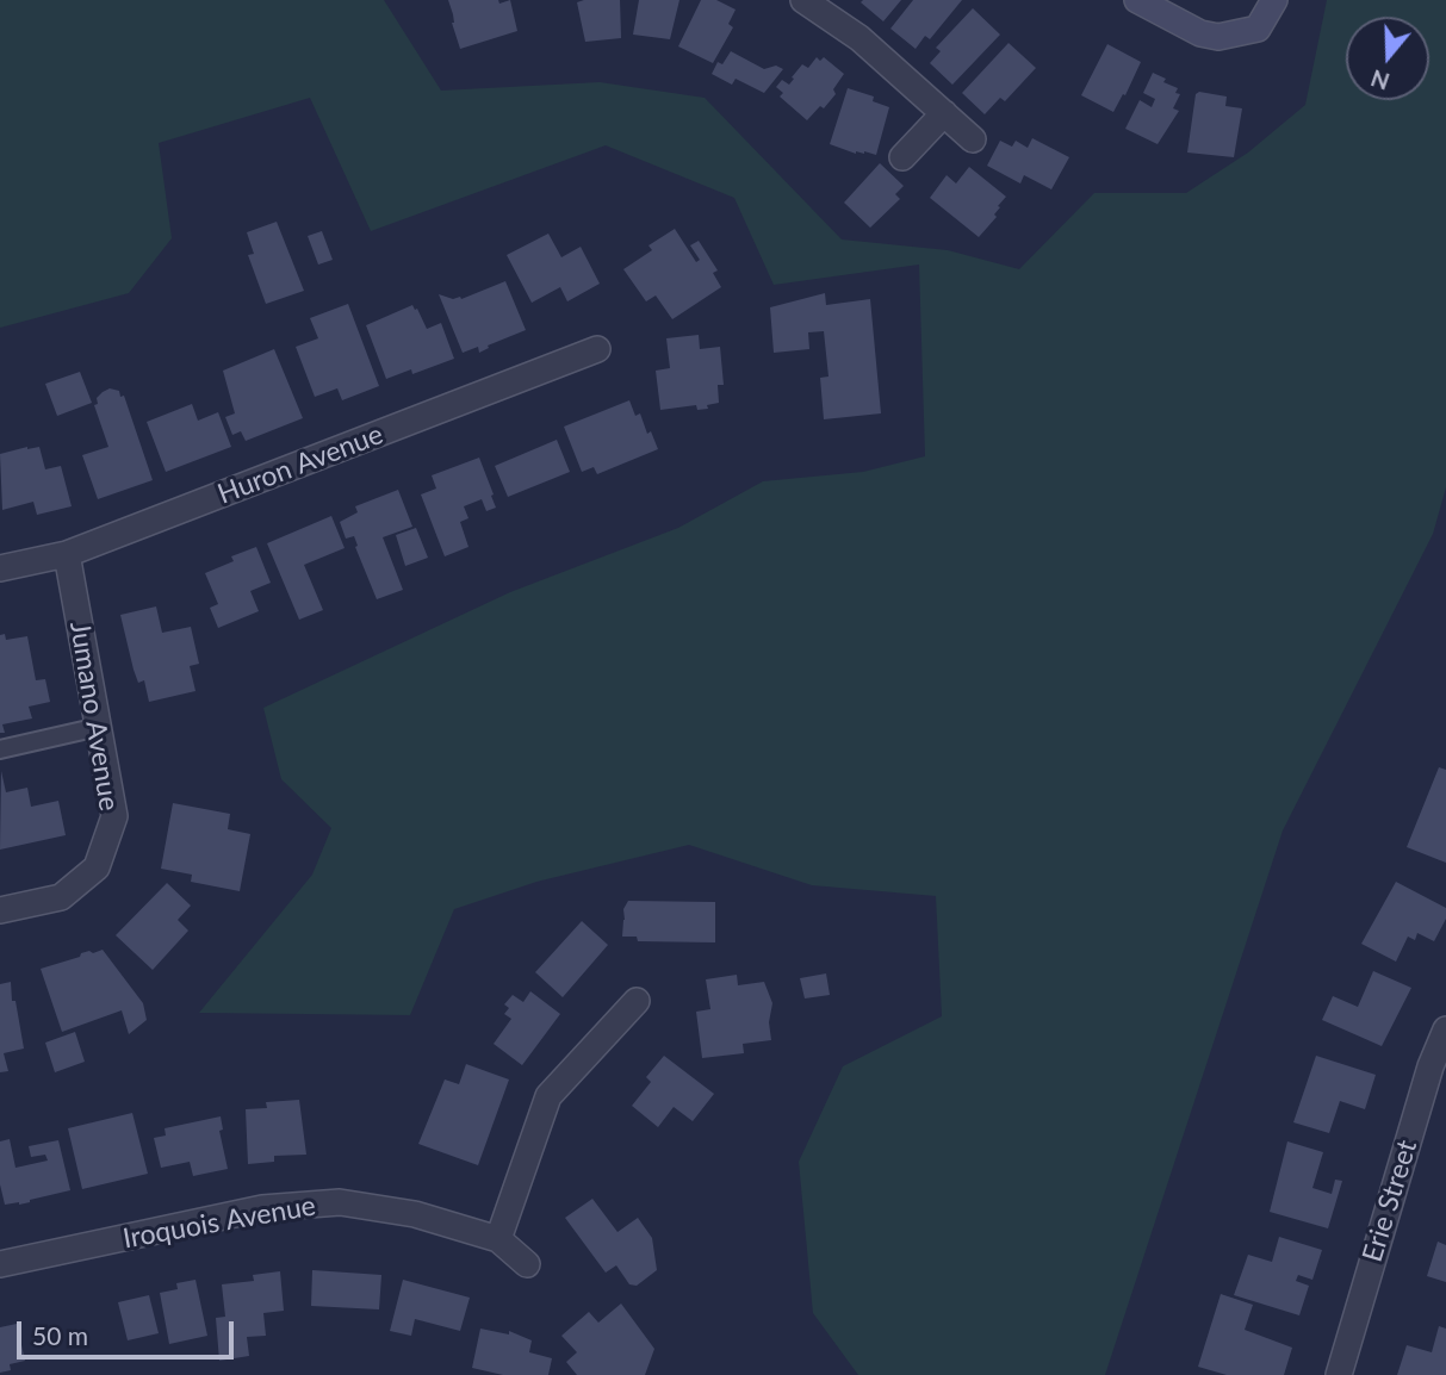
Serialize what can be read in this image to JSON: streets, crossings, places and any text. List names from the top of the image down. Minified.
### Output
{"streets":{"street":["Huron Avenue","Jumano Avenue","Erie Street","Iroquois Avenue"]},"crossings":[["Huron Avenue","Jumano Avenue"]],"scale_bar":"50 m","north":"bottom"}
